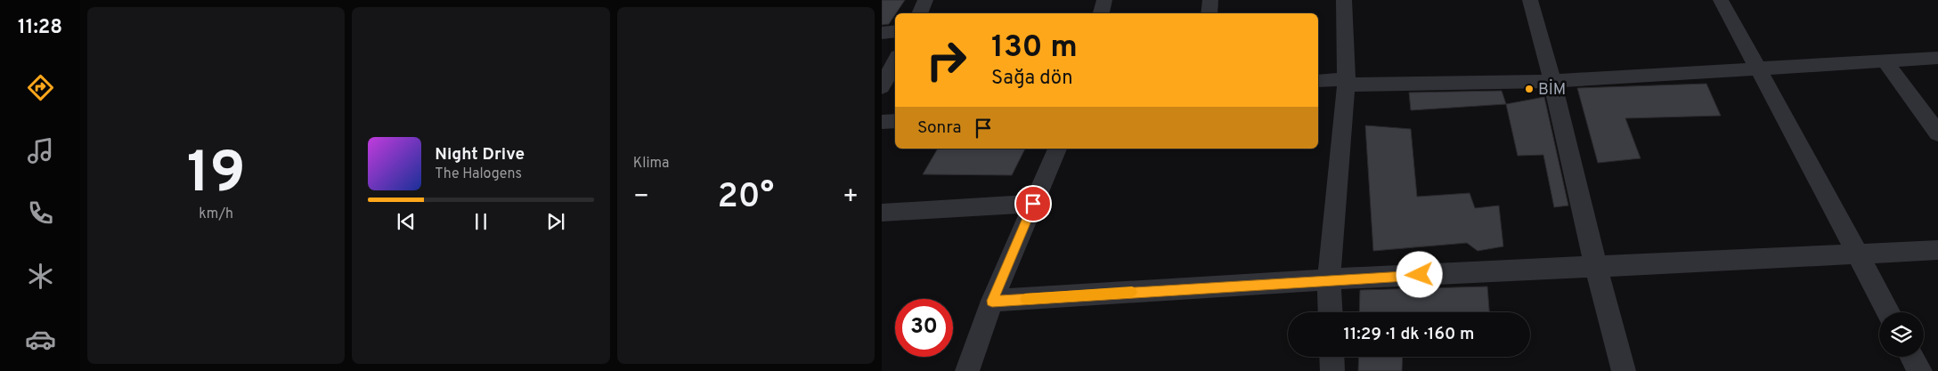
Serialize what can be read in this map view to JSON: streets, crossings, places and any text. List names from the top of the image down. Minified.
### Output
{"places":["BİM"],"page":{"tabs":"11:28","tile":[["19","km/h"],"Klima"],"turn":["130 m","Sağa dön"],"then":"Sonra","song":["Night Drive","The Halogens"],"heat":["−","20°","+"],"limit":"30","trip":"11:29 · 1 dk · 160 m"}}
